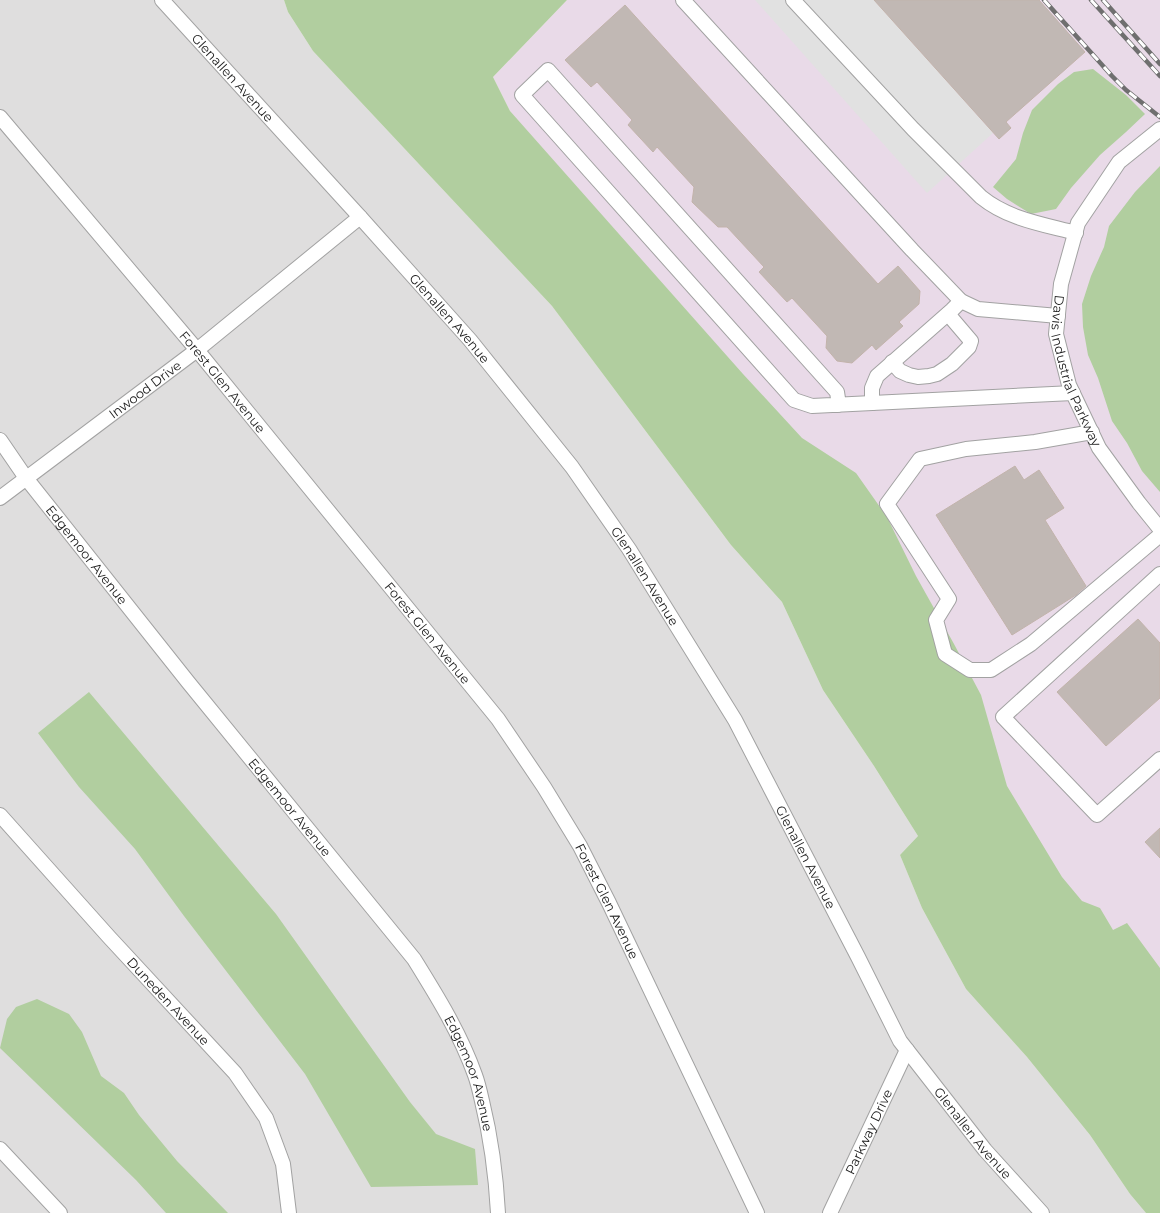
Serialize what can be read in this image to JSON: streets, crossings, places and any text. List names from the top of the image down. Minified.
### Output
{"streets":{"street":["Glenallen Avenue","Davis Industrial Parkway","Forest Glen Avenue","Inwood Drive","Edgemoor Avenue","Duneden Avenue","Parkway Drive"]},"crossings":[["Glenallen Avenue","Inwood Drive"],["Glenallen Avenue","Parkway Drive"],["Forest Glen Avenue","Inwood Drive"],["Inwood Drive","Edgemoor Avenue"]]}
